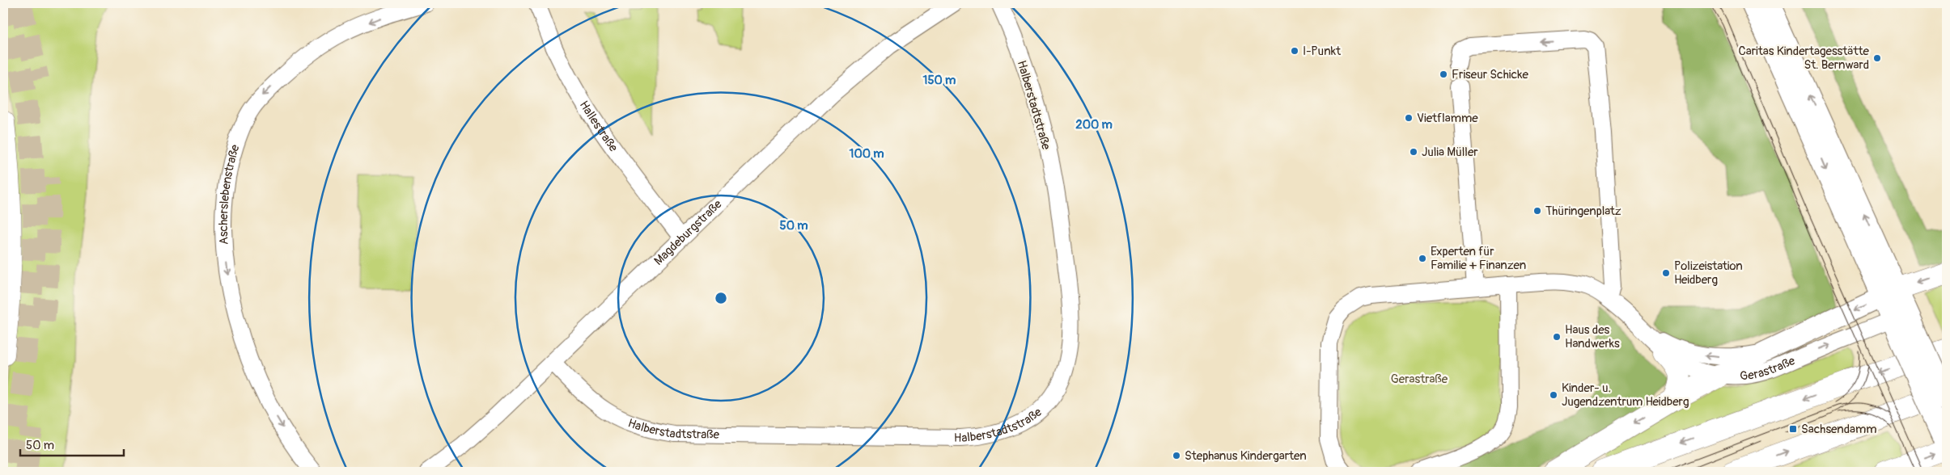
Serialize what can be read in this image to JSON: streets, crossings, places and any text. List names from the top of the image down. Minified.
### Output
{"streets":{"street":["Halberstadtstraße","Hallestraße","Ascherslebenstraße","Magdeburgstraße","Gerastraße"]},"crossings":[["Halberstadtstraße","Magdeburgstraße"],["Hallestraße","Magdeburgstraße"]],"one_way":["Ascherslebenstraße"],"parks":["Gerastraße"],"places":{"other":["I-Punkt","Caritas Kindertagesstätte St. Bernward","Friseur Schicke","Vietflamme","Julia Müller","Thüringenplatz","Experten für Familie + Finanzen","Polizeistation Heidberg","Haus des Handwerks","Kinder- u. Jugendzentrum Heidberg","Stephanus Kindergarten"],"transit":["Sachsendamm"]},"scale_bar":"50 m","rings":["150 m","200 m","100 m","50 m"]}
